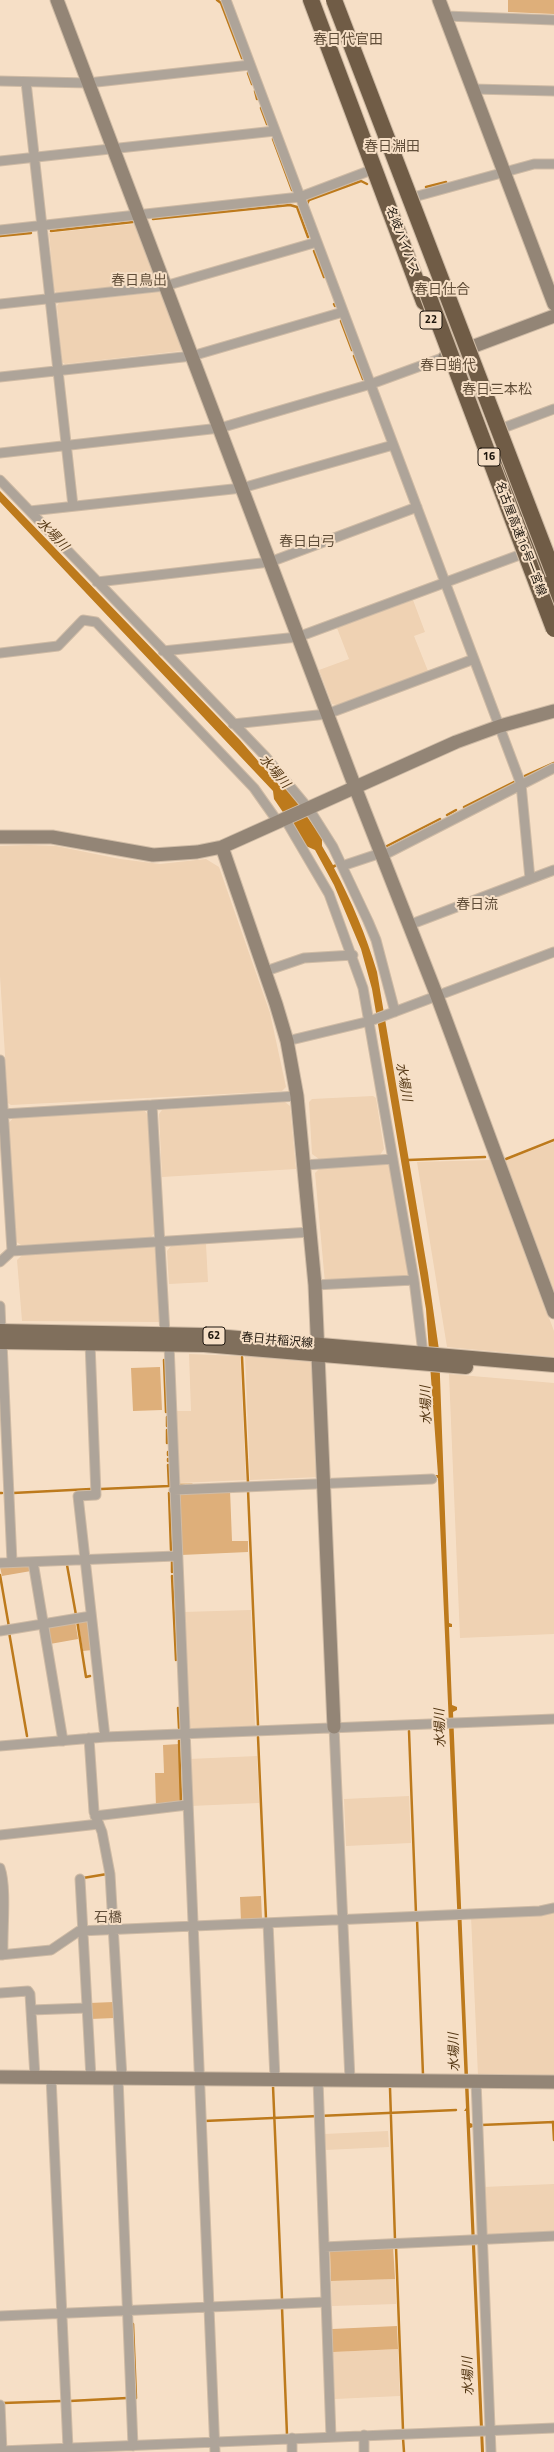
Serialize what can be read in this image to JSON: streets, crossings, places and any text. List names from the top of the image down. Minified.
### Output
{"streets":{"highway":["名岐バイパス","22","16","名古屋高速16号一宮線"],"main road":["62","春日井稲沢線"]},"districts":["春日代官田","春日淵田","春日鳥出","春日仕合","春日蛸代","春日三本松","春日白弓","春日流","石橋"],"water":["水場川"]}
